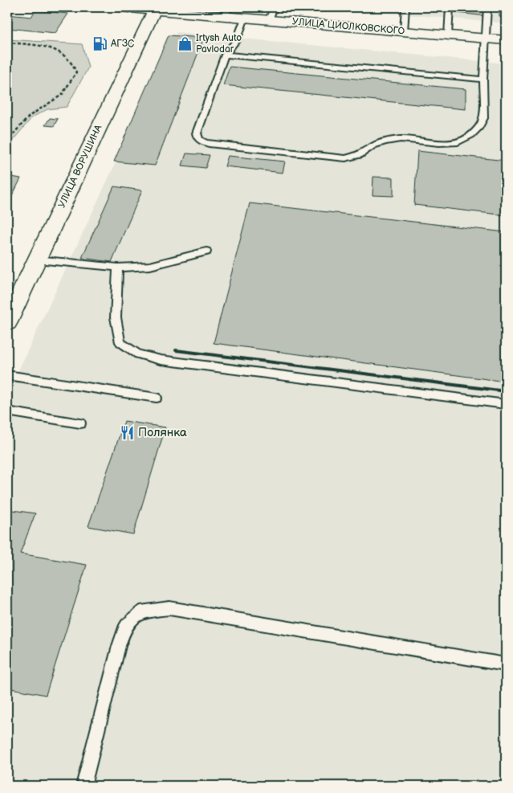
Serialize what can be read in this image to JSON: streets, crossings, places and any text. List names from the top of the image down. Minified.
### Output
{"streets":{"street":["УЛИЦА ЦИОЛКОВСКОГО","УЛИЦА ВОРУШИНА"]},"crossings":[["УЛИЦА ЦИОЛКОВСКОГО","УЛИЦА ВОРУШИНА"]],"places":{"fuel station":["АГЗС"],"shop":["Irtysh Auto Pavlodar"],"restaurant":["Полянка"]}}
